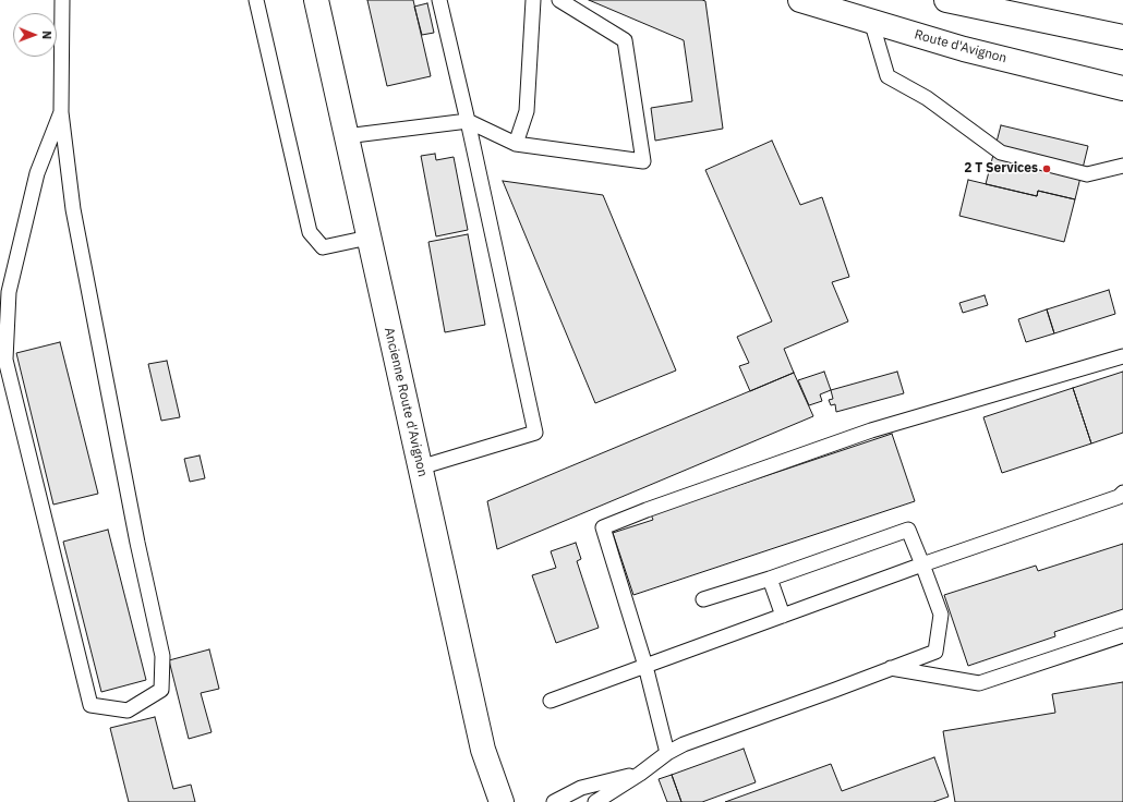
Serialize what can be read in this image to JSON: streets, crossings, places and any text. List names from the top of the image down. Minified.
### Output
{"streets":{"street":["Route d'Avignon","Ancienne Route d'Avignon"]},"places":["2 T Services"],"north":"right"}
